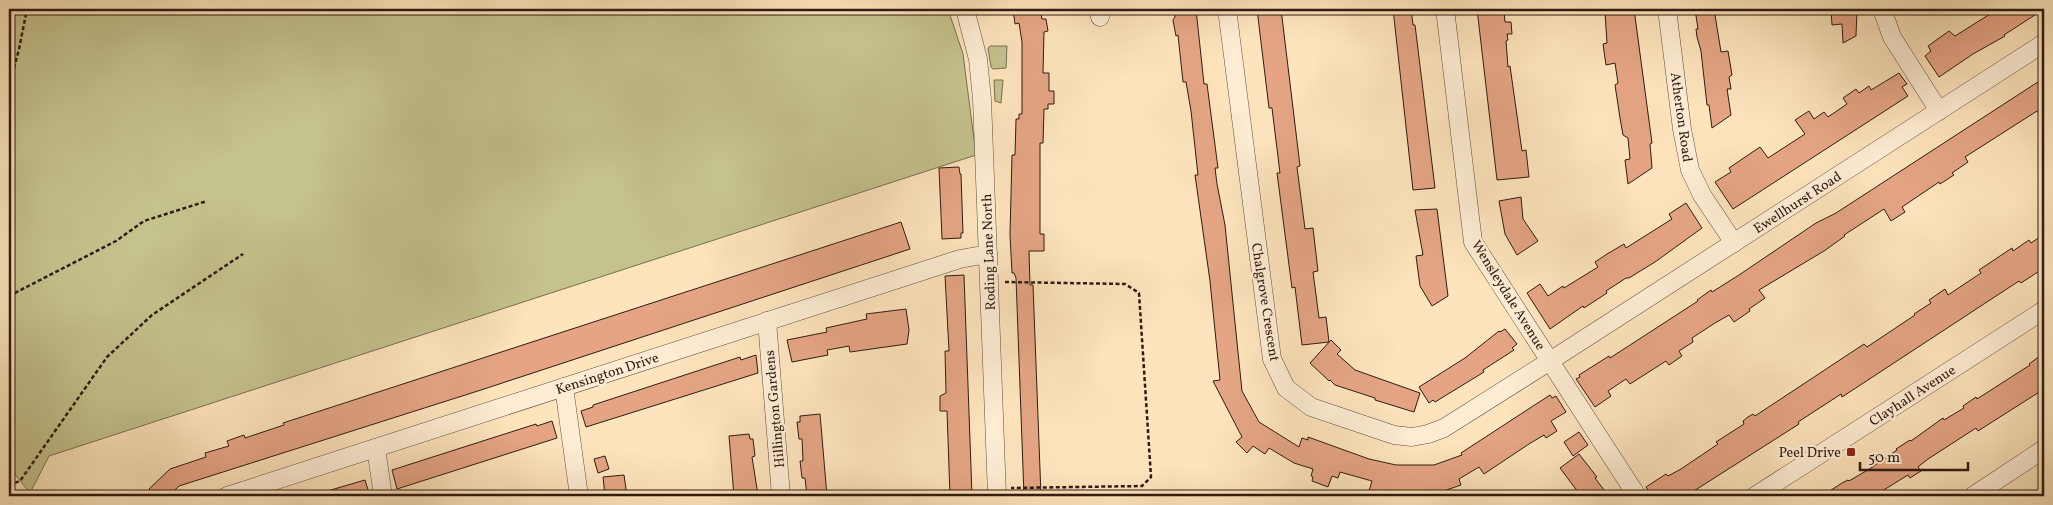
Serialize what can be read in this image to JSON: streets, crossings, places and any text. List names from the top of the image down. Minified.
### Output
{"streets":{"street":["Atherton Road","Ewellhurst Road","Roding Lane North","Wensleydale Avenue","Chalgrove Crescent","Kensington Drive","Clayhall Avenue","Hillington Gardens"]},"crossings":[["Atherton Road","Ewellhurst Road"],["Ewellhurst Road","Wensleydale Avenue"],["Ewellhurst Road","Chalgrove Crescent"],["Roding Lane North","Kensington Drive"],["Wensleydale Avenue","Chalgrove Crescent"],["Kensington Drive","Hillington Gardens"]],"places":{"transit":["Peel Drive"]},"scale_bar":"50 m"}
